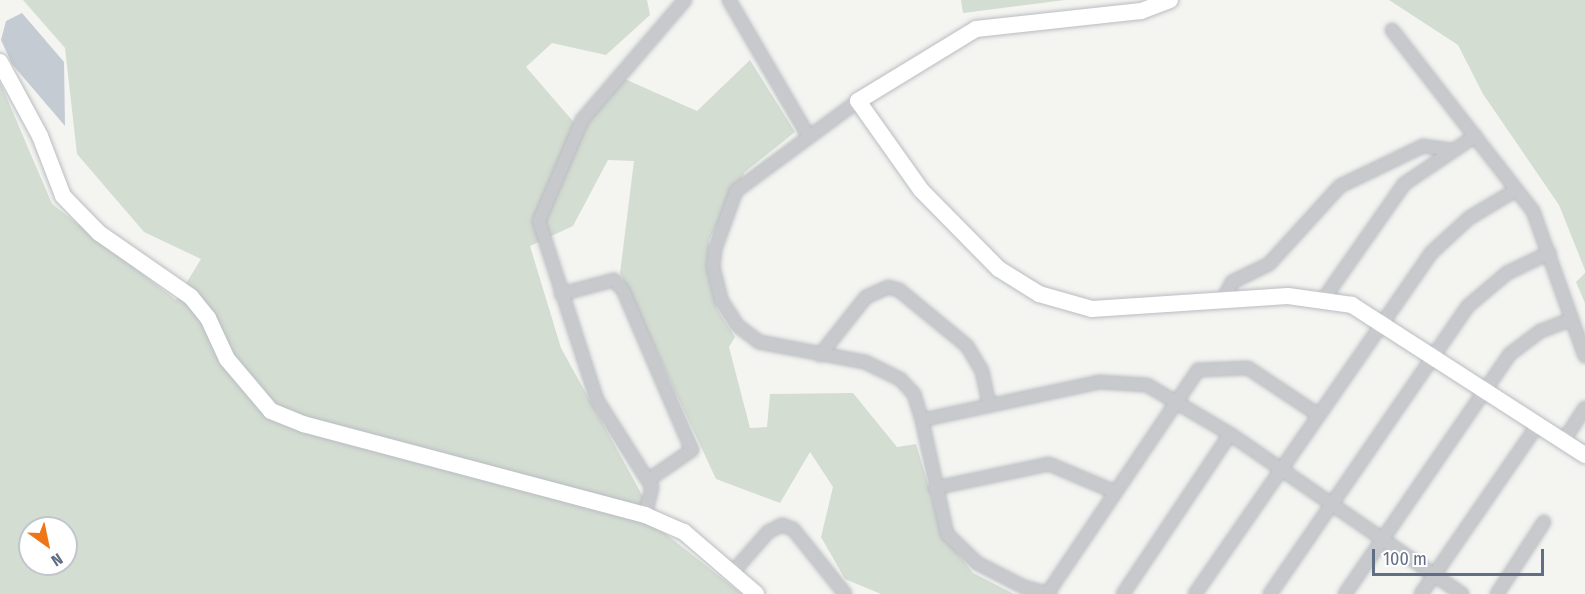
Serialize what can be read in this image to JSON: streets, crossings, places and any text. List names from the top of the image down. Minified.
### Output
{"scale_bar":"100 m","north":"bottom right"}
